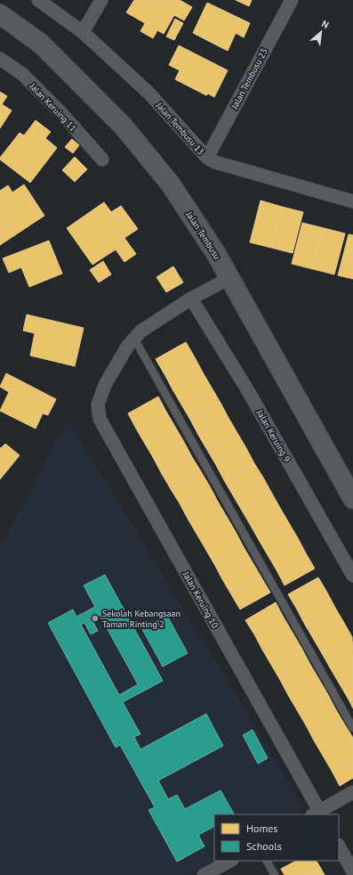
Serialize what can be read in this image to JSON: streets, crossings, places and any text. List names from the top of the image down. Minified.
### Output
{"streets":{"street":["Jalan Tembusu 23","Jalan Keruing 11","Jalan Tembusu 13","Jalan Tembusu","Jalan Keruing 9","Jalan Keruing 10"]},"crossings":[["Jalan Tembusu 23","Jalan Tembusu 13"]],"places":["Sekolah Kebangsaan Taman Rinting 2"],"legend":["Homes","Schools"],"north":"top right"}
